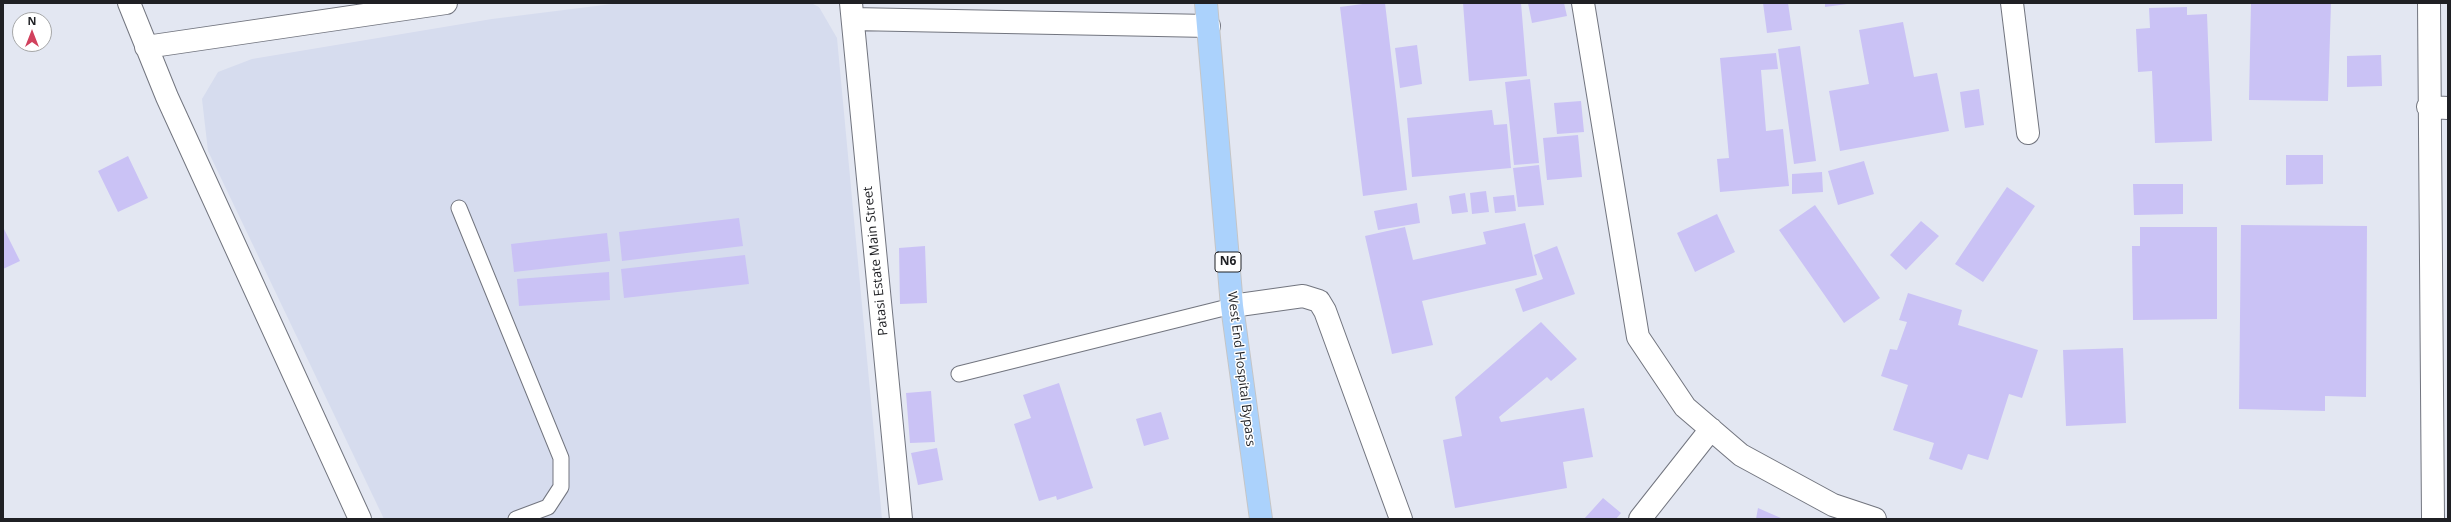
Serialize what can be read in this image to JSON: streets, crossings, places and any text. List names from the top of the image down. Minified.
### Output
{"streets":{"highway":["N6","West End Hospital Bypass"],"street":["Patasi Estate Main Street"]},"north":"top"}
